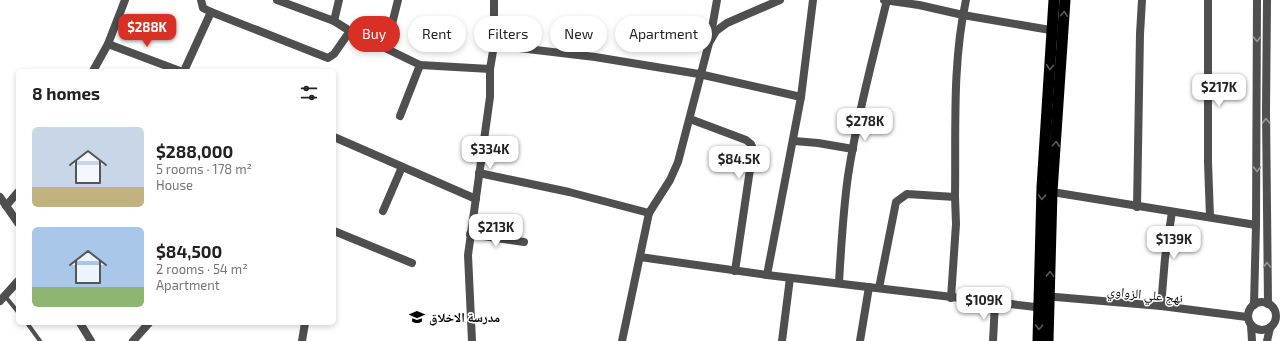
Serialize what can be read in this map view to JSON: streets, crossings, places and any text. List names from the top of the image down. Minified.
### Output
{"streets":{"street":["نهج علي الزواوي"]},"places":{"school or university":["مدرسة الاخلاق"]},"page":{"price":["$288K","$217K","$278K","$334K","$84.5K","$213K","$139K","$109K"],"chip":["Buy","Rent","Filters","New","Apartment"],"heading":"8 homes","list":[{"name":"$288,000","note":"5 rooms · 178 m² · House"},{"name":"$84,500","note":"2 rooms · 54 m² · Apartment"}]}}
